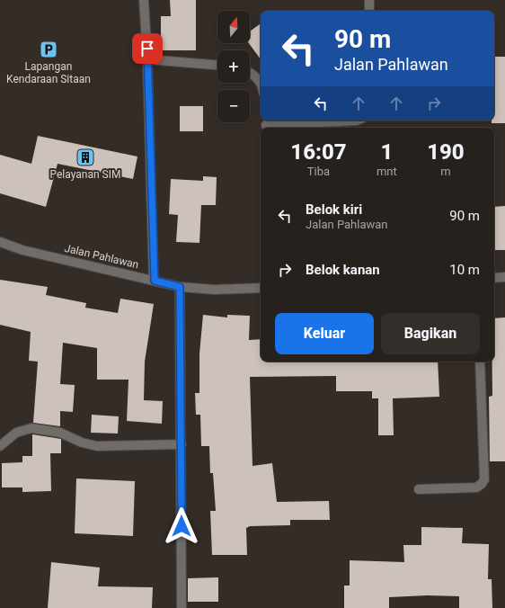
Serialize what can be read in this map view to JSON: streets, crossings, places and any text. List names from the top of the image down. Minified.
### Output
{"streets":{"street":["Jalan Pahlawan"]},"places":{"parking":["Lapangan Kendaraan Sitaan"],"building":["Pelayanan SIM"]},"north":"top","page":{"map_buttons":["+","−"],"turn":["90 m","Jalan Pahlawan"],"eta":["16:07","Tiba","1","mnt","190","m"],"list":[{"name":"Belok kiri","note":"Jalan Pahlawan","value":"90 m"},{"name":"Belok kanan","value":"10 m"}],"buttons":["Keluar","Bagikan"]}}
